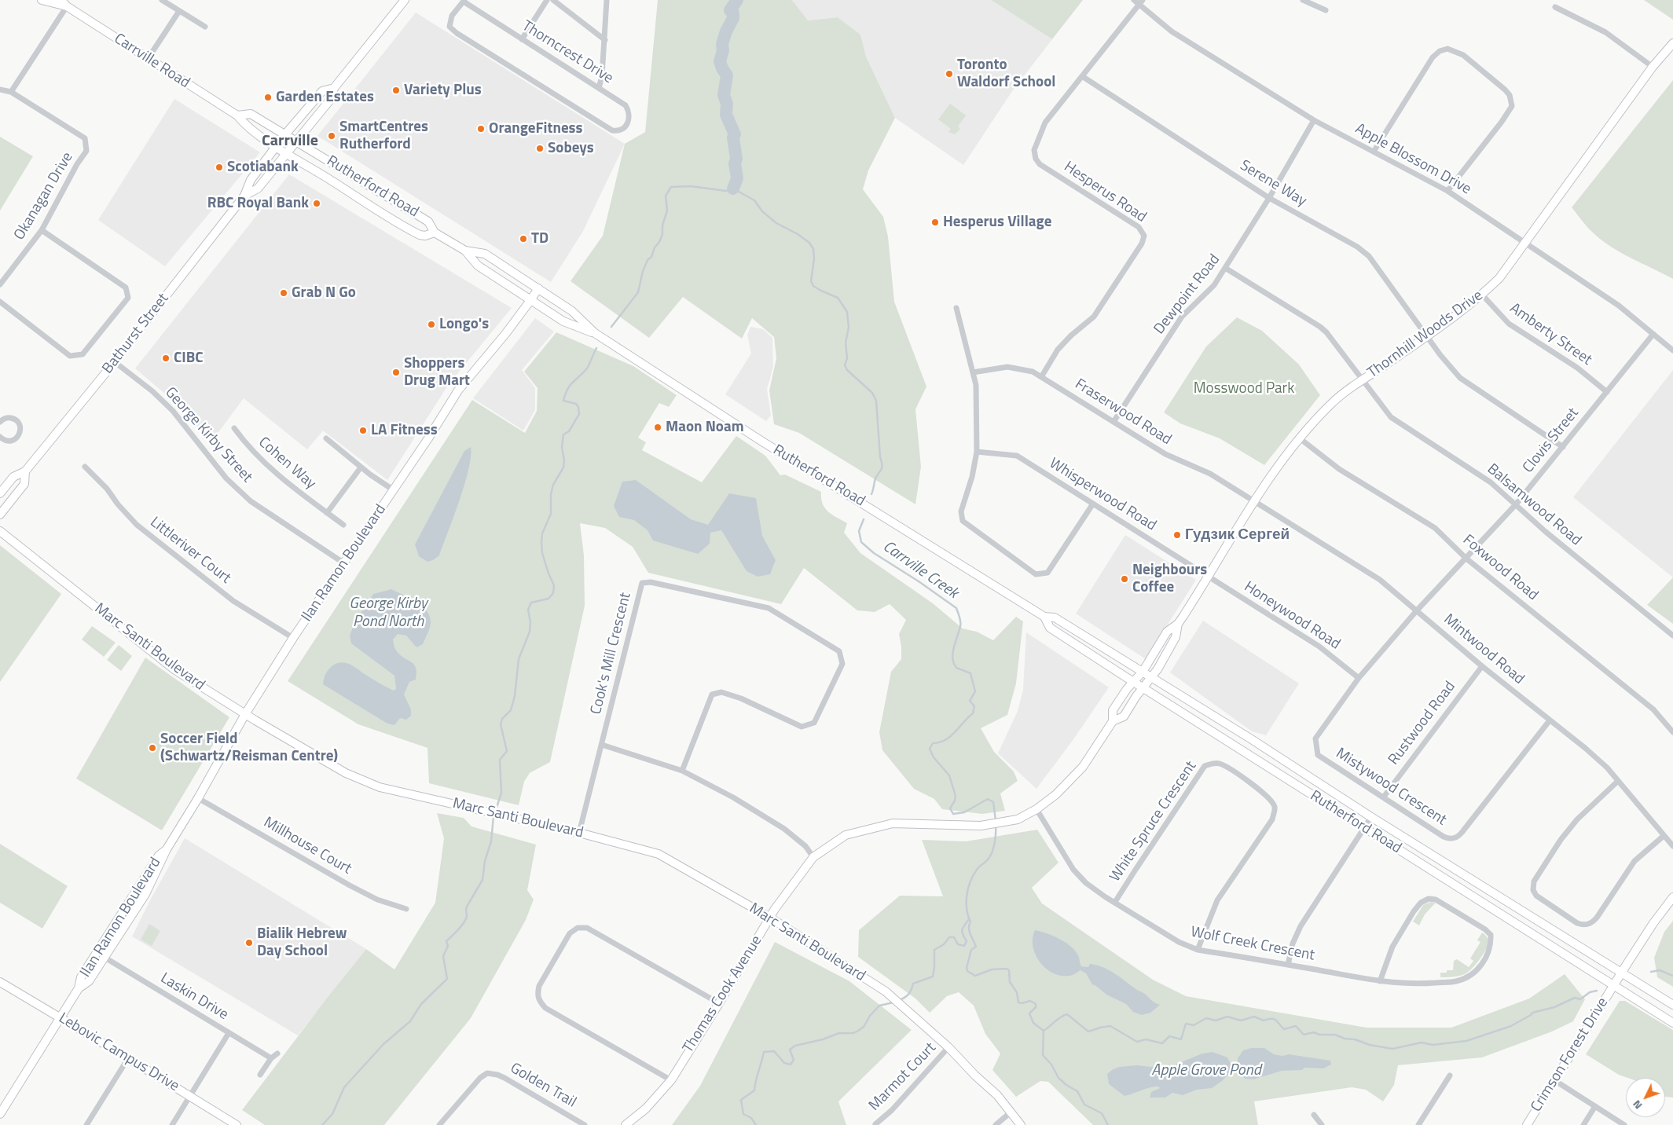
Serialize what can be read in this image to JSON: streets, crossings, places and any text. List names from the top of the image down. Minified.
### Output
{"streets":{"street":["Thorncrest Drive","Carrville Road","Apple Blossom Drive","Serene Way","Rutherford Road","Hesperus Road","Okanagan Drive","Dewpoint Road","Bathurst Street","Thornhill Woods Drive","Amberty Street","Fraserwood Road","George Kirby Street","Clovis Street","Cohen Way","Whisperwood Road","Balsamwood Road","Littleriver Court","Ilan Ramon Boulevard","Foxwood Road","Honeywood Road","Marc Santi Boulevard","Mintwood Road","Cook's Mill Crescent","Rustwood Road","Mistywood Crescent","White Spruce Crescent","Millhouse Court","Wolf Creek Crescent","Thomas Cook Avenue","Laskin Drive","Lebovic Campus Drive","Crimson Forest Drive","Marmot Court","Golden Trail"]},"crossings":[["Carrville Road","Rutherford Road"],["Carrville Road","Bathurst Street"],["Apple Blossom Drive","Dewpoint Road"],["Apple Blossom Drive","Thornhill Woods Drive"],["Apple Blossom Drive","Clovis Street"],["Serene Way","Hesperus Road"],["Serene Way","Dewpoint Road"],["Serene Way","Thornhill Woods Drive"],["Serene Way","Clovis Street"],["Rutherford Road","Bathurst Street"],["Rutherford Road","Thornhill Woods Drive"],["Rutherford Road","Ilan Ramon Boulevard"],["Rutherford Road","Thomas Cook Avenue"],["Rutherford Road","Crimson Forest Drive"],["Hesperus Road","Fraserwood Road"],["Dewpoint Road","Fraserwood Road"],["Dewpoint Road","Balsamwood Road"],["Bathurst Street","George Kirby Street"],["Thornhill Woods Drive","Amberty Street"],["Thornhill Woods Drive","Fraserwood Road"],["Thornhill Woods Drive","Whisperwood Road"],["Thornhill Woods Drive","Balsamwood Road"],["Thornhill Woods Drive","Foxwood Road"],["Thornhill Woods Drive","Honeywood Road"],["Thornhill Woods Drive","Mintwood Road"],["Thornhill Woods Drive","Thomas Cook Avenue"],["Amberty Street","Clovis Street"],["Fraserwood Road","Mintwood Road"],["George Kirby Street","Ilan Ramon Boulevard"],["Clovis Street","Balsamwood Road"],["Clovis Street","Foxwood Road"],["Clovis Street","Mintwood Road"],["Clovis Street","Mistywood Crescent"],["Whisperwood Road","Honeywood Road"],["Littleriver Court","Ilan Ramon Boulevard"],["Ilan Ramon Boulevard","Marc Santi Boulevard"],["Ilan Ramon Boulevard","Millhouse Court"],["Ilan Ramon Boulevard","Laskin Drive"],["Ilan Ramon Boulevard","Lebovic Campus Drive"],["Honeywood Road","Mistywood Crescent"],["Marc Santi Boulevard","Cook's Mill Crescent"],["Marc Santi Boulevard","Thomas Cook Avenue"],["Marc Santi Boulevard","Marmot Court"],["Mintwood Road","Rustwood Road"],["Mintwood Road","Mistywood Crescent"],["Rustwood Road","Mistywood Crescent"],["White Spruce Crescent","Wolf Creek Crescent"],["Wolf Creek Crescent","Thomas Cook Avenue"]],"districts":["Carrville"],"water":["Carrville Creek","George Kirby Pond North","Apple Grove Pond"],"parks":["Mosswood Park"],"places":["Toronto Waldorf School","Variety Plus","Garden Estates","OrangeFitness","SmartCentres Rutherford","Sobeys","Scotiabank","RBC Royal Bank","Hesperus Village","TD","Grab N Go","Longo's","CIBC","Shoppers Drug Mart","Maon Noam","LA Fitness","Гудзик Сергей","Neighbours Coffee","Soccer Field (Schwartz/Reisman Centre)","Bialik Hebrew Day School"],"north":"bottom left"}
